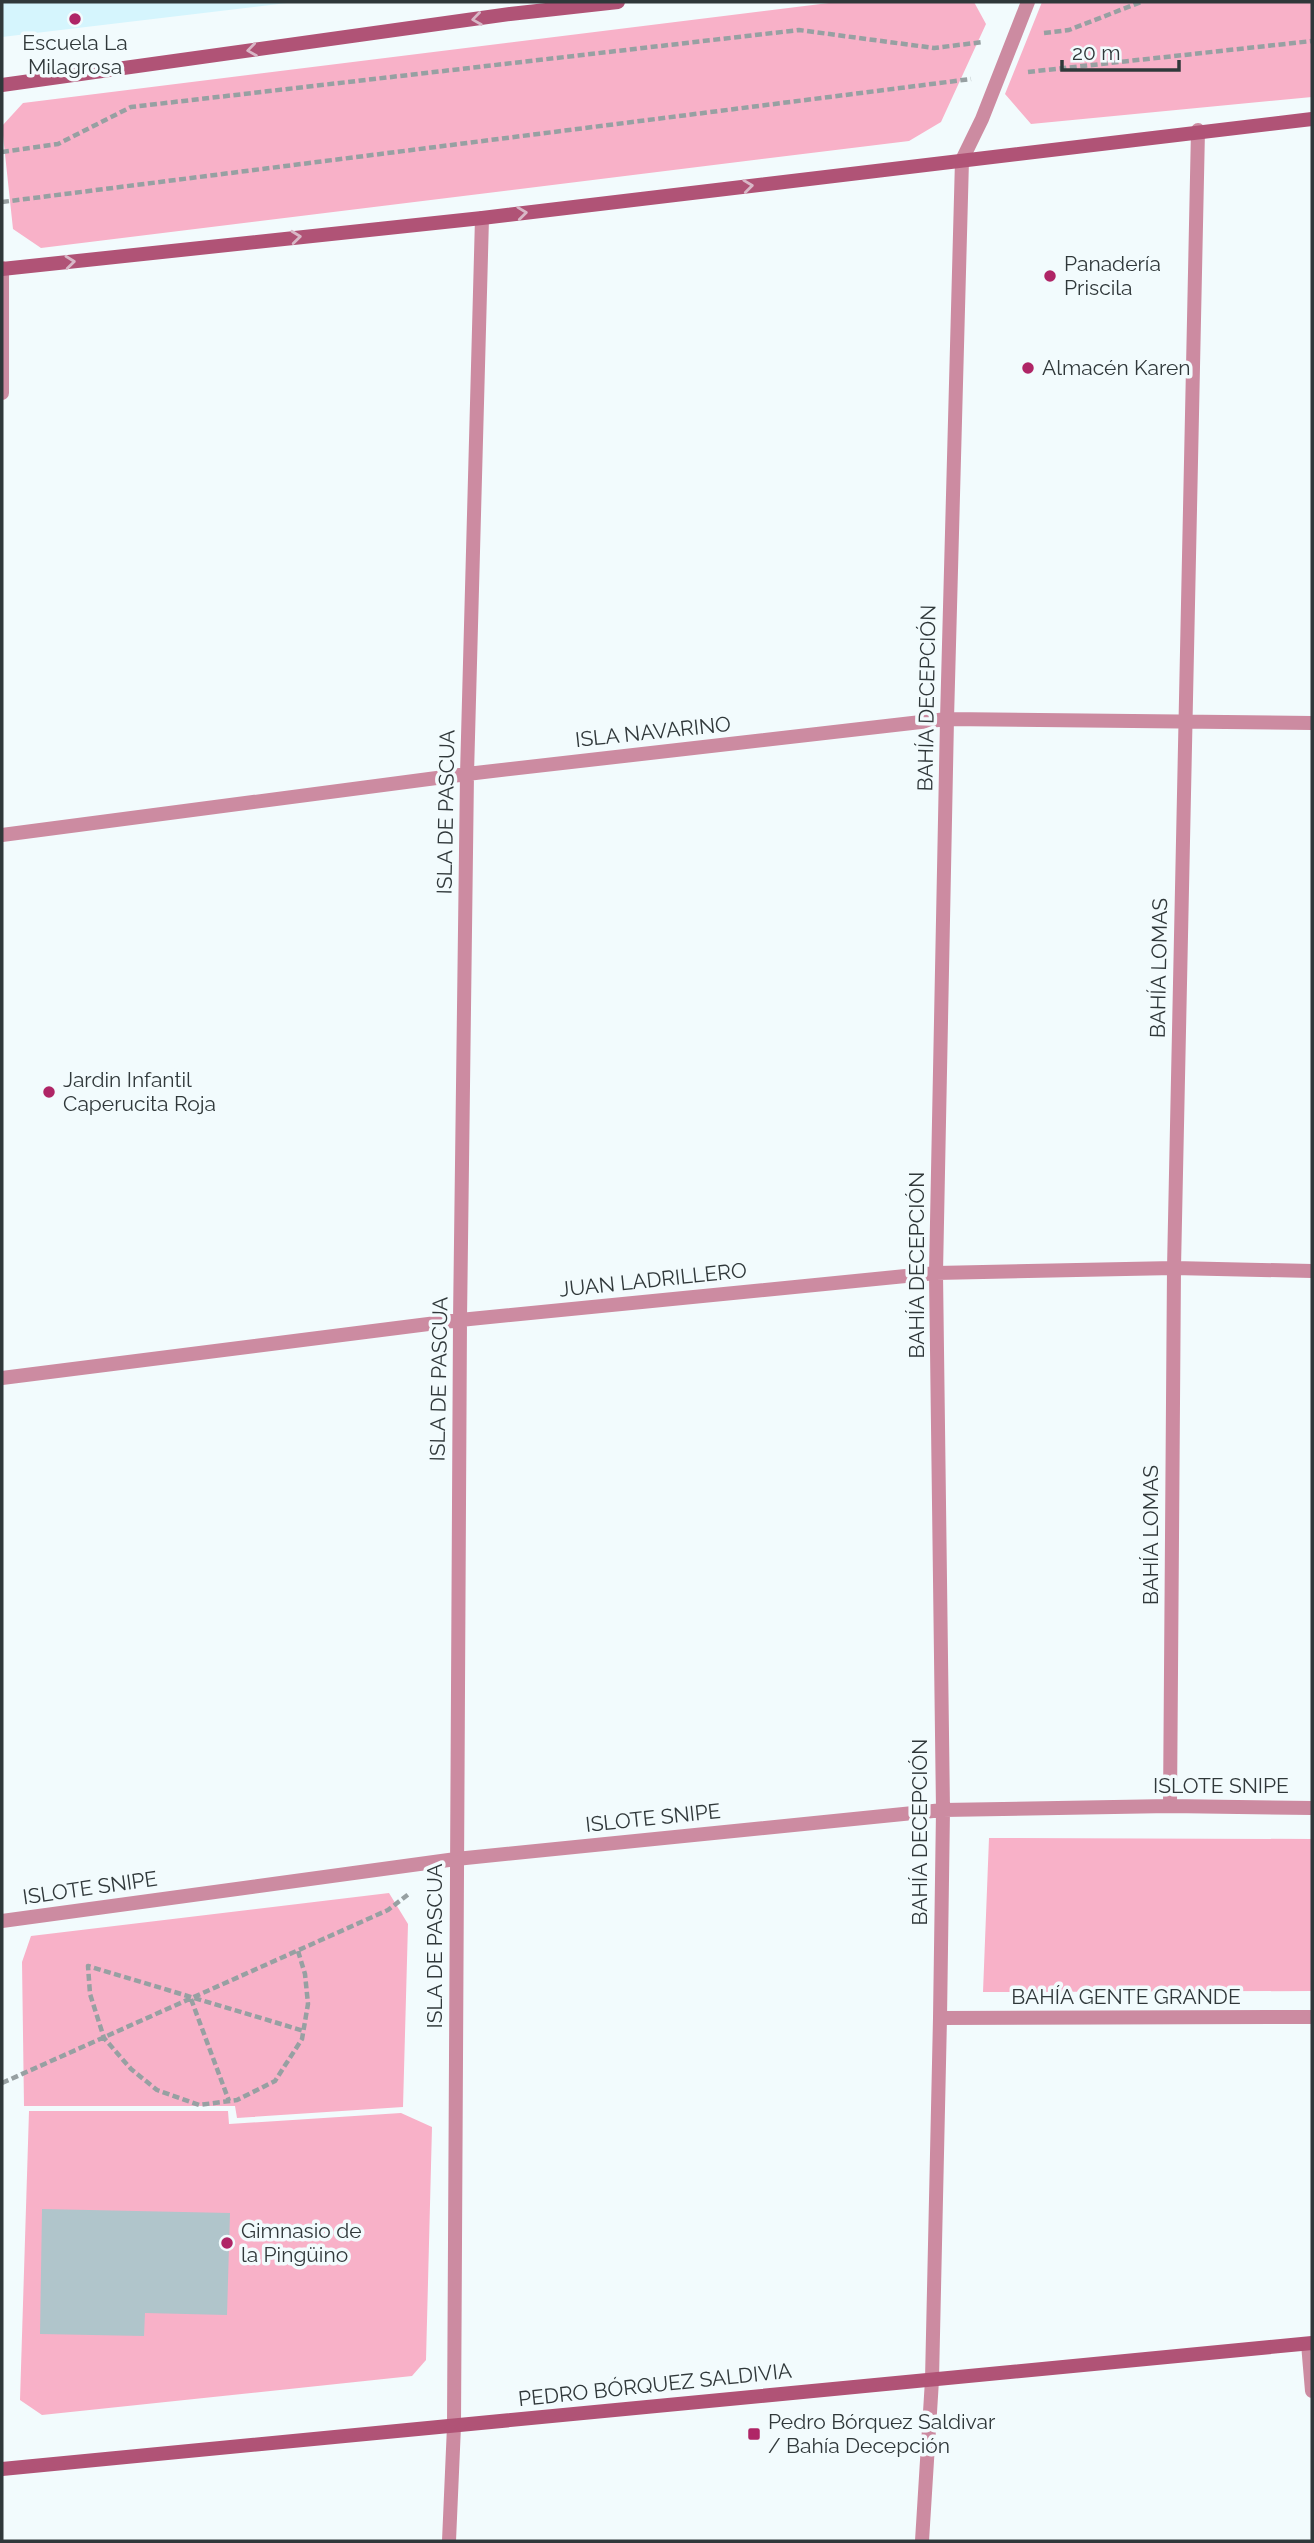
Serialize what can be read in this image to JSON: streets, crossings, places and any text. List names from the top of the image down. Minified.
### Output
{"streets":{"main road":["PEDRO BÓRQUEZ SALDIVIA"],"street":["BAHÍA DECEPCIÓN","ISLA NAVARINO","ISLA DE PASCUA","BAHÍA LOMAS","JUAN LADRILLERO","ISLOTE SNIPE","BAHÍA GENTE GRANDE"]},"crossings":[["BAHÍA DECEPCIÓN","ISLA NAVARINO"],["BAHÍA DECEPCIÓN","JUAN LADRILLERO"],["BAHÍA DECEPCIÓN","ISLOTE SNIPE"],["BAHÍA DECEPCIÓN","BAHÍA GENTE GRANDE"],["BAHÍA DECEPCIÓN","PEDRO BÓRQUEZ SALDIVIA"],["ISLA NAVARINO","ISLA DE PASCUA"],["ISLA NAVARINO","BAHÍA LOMAS"],["ISLA DE PASCUA","JUAN LADRILLERO"],["ISLA DE PASCUA","ISLOTE SNIPE"],["ISLA DE PASCUA","PEDRO BÓRQUEZ SALDIVIA"],["BAHÍA LOMAS","JUAN LADRILLERO"],["BAHÍA LOMAS","ISLOTE SNIPE"]],"places":{"other":["Escuela La Milagrosa","Panadería Priscila","Almacén Karen","Jardin Infantil Caperucita Roja","Gimnasio de la Pingüino"],"transit":["Pedro Bórquez Saldivar / Bahía Decepción"]},"scale_bar":"20 m"}
